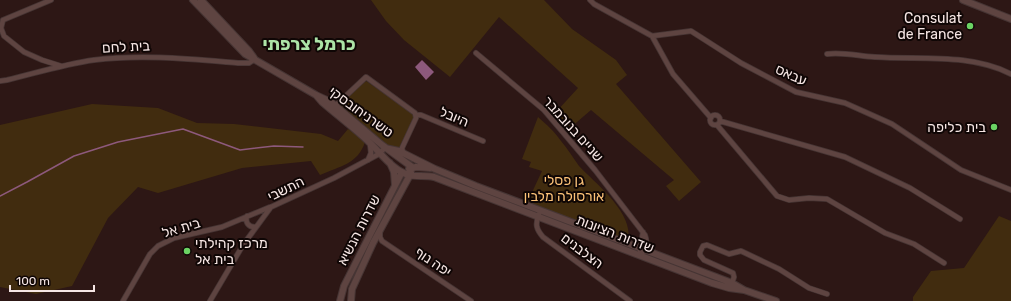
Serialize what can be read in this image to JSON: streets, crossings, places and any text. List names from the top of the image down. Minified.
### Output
{"streets":{"street":["בית לחם","עבאס","טשרניחובסקי","היובל","שניים בנובמבר","התשבי","בית אל","שדרות הנשיא","שדרות הציונות","הצלבנים","יפה נוף"]},"crossings":[["בית לחם","טשרניחובסקי"],["טשרניחובסקי","התשבי"],["טשרניחובסקי","שדרות הנשיא"],["טשרניחובסקי","שדרות הציונות"],["שניים בנובמבר","שדרות הציונות"],["התשבי","בית אל"],["שדרות הנשיא","שדרות הציונות"],["שדרות הציונות","הצלבנים"]],"districts":["כרמל צרפתי"],"parks":["גן פסלי אורסולה מלבין"],"places":["Consulat de France","בית כליפה","מרכז קהילתי בית אל"],"scale_bar":"100 m"}
